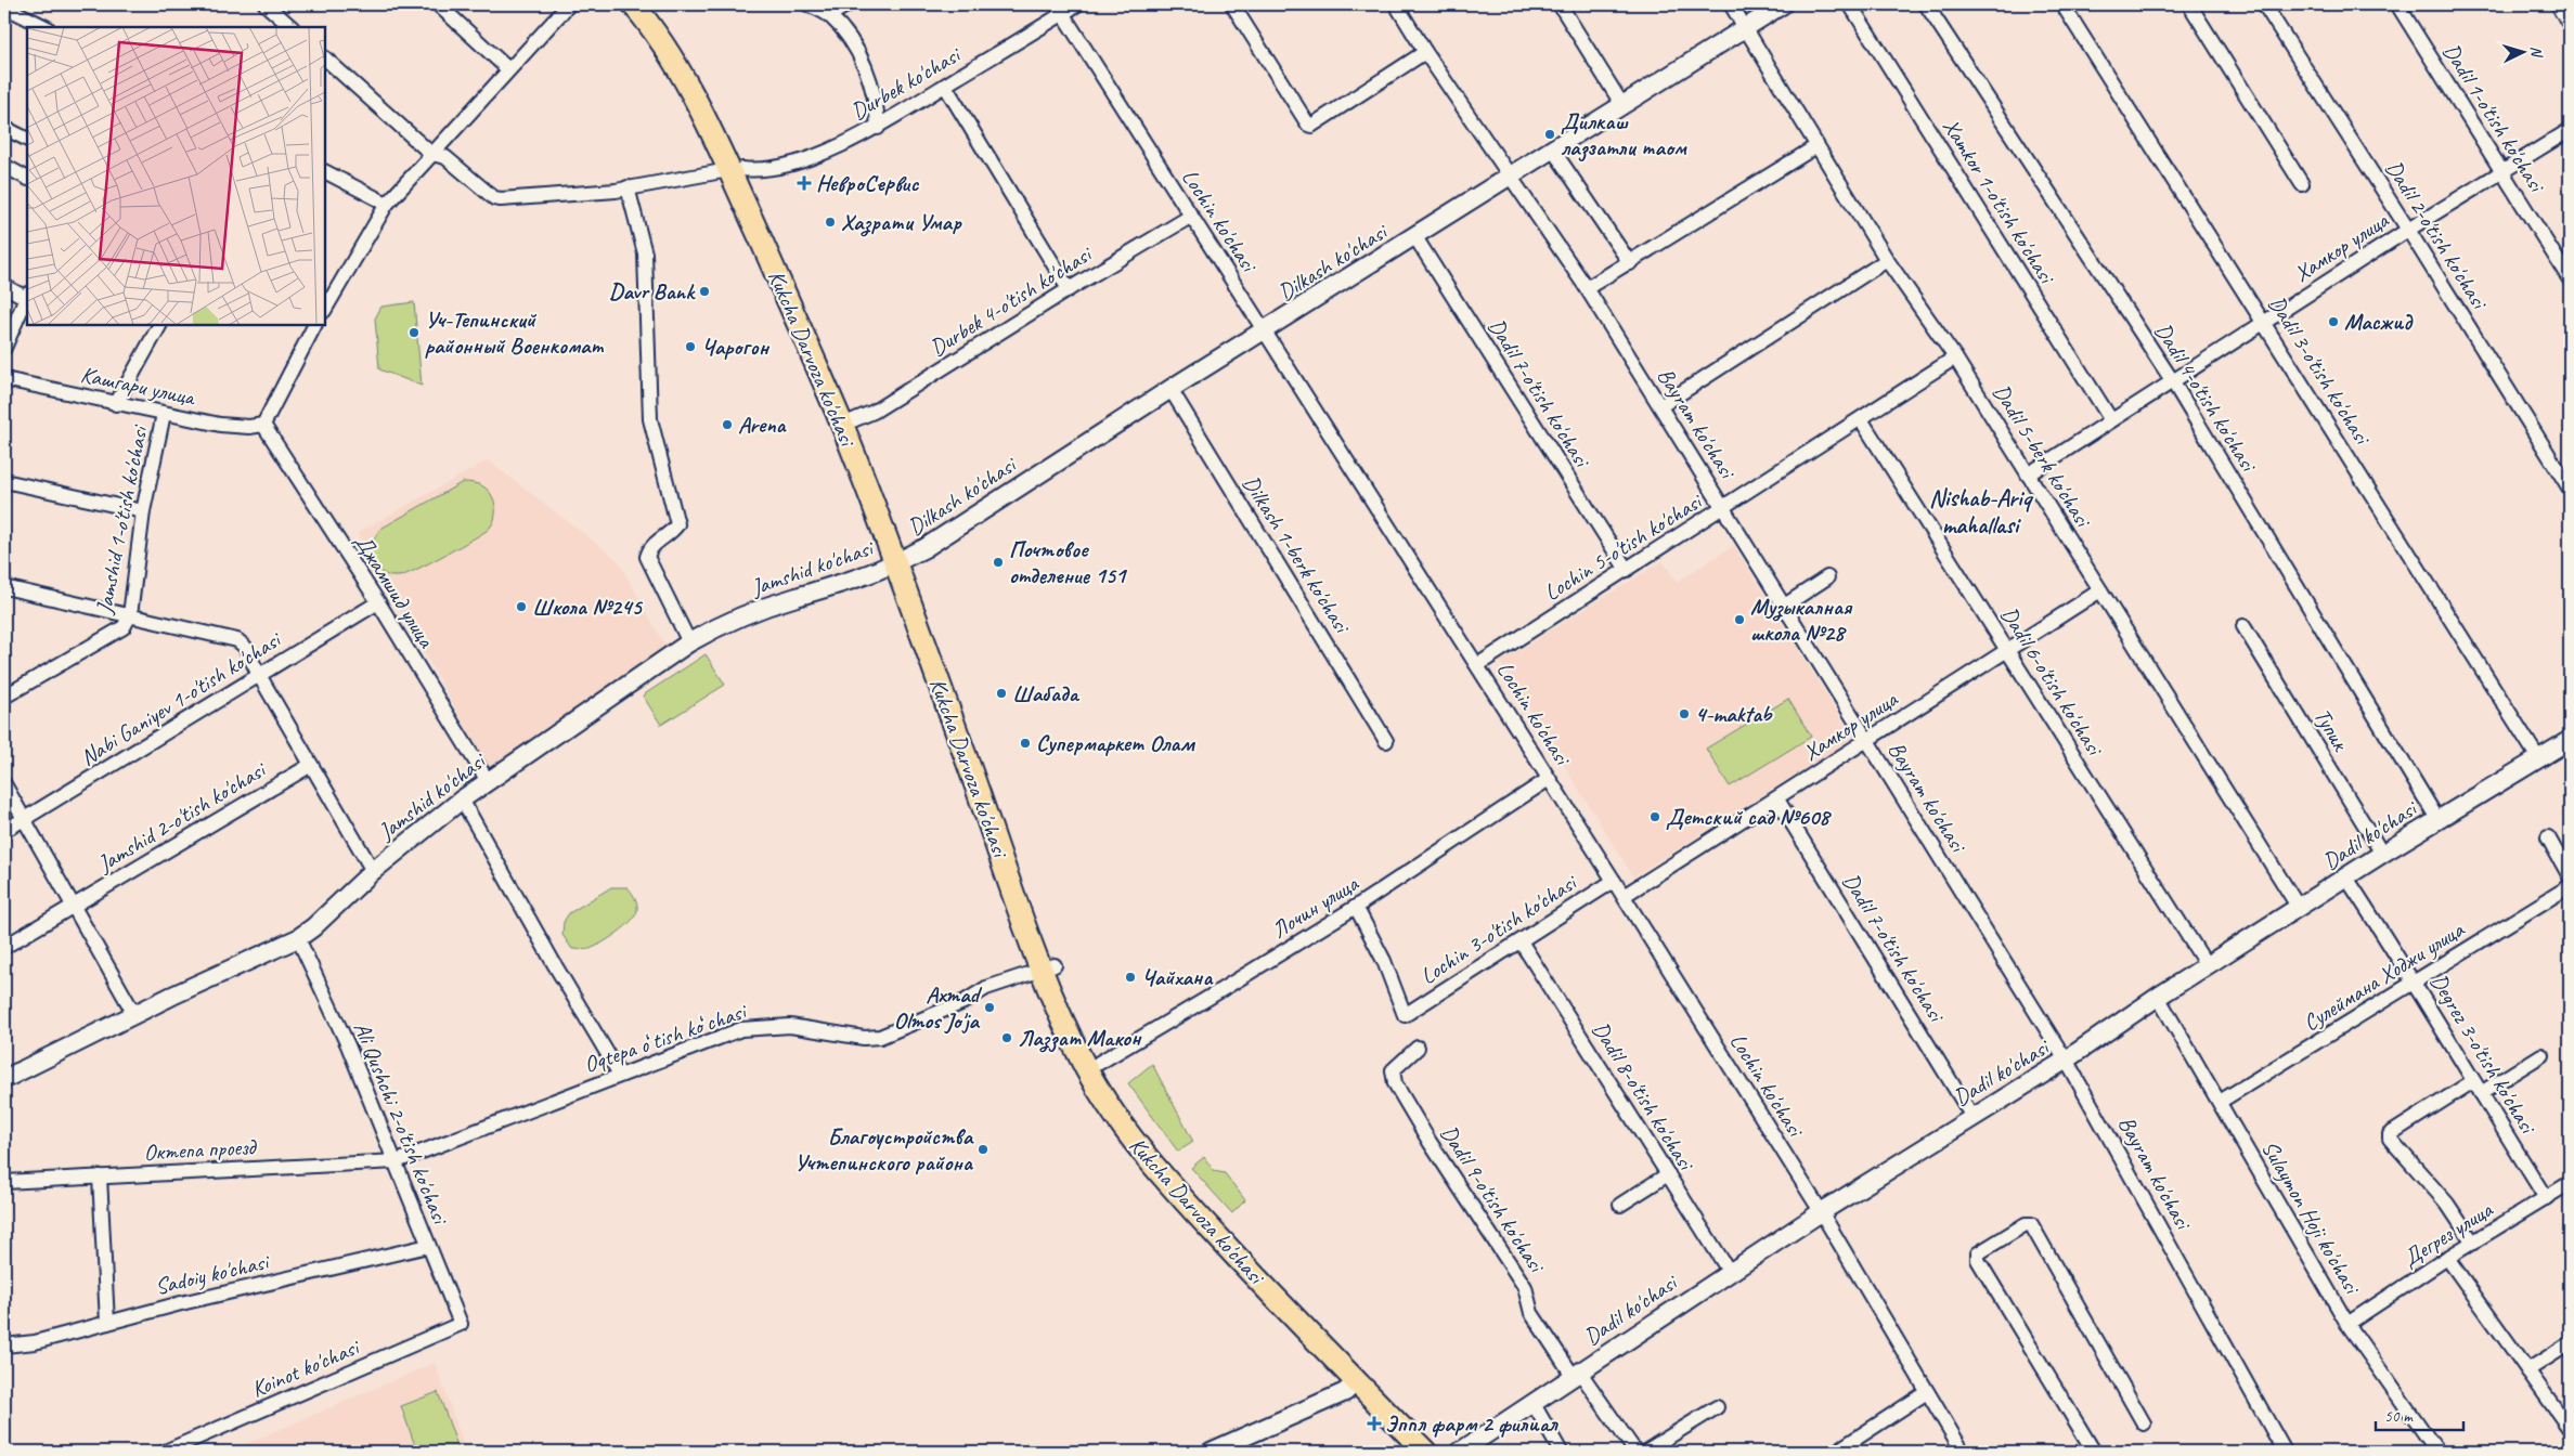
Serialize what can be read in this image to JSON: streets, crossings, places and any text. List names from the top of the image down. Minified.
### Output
{"streets":{"main road":["Kukcha Darvoza ko'chasi"],"street":["Durbek ko'chasi","Dadil 1-o'tish ko'chasi","Xamkor 1-o'tish ko'chasi","Lochin ko'chasi","Dadil 2-o'tish ko'chasi","Хамкор улица","Dilkash ko'chasi","Durbek 4-o'tish ko'chasi","Dadil 3-o'tish ko'chasi","Кашгари улица","Dadil 7-o'tish ko'chasi","Dadil 4-o'tish ko'chasi","Bayram ko'chasi","Dadil 5-berk ko'chasi","Jamshid 1-o'tish ko'chasi","Lochin 5-o'tish ko'chasi","Dilkash 1-berk ko'chasi","Jamshid ko'chasi","Джамшид улица","Dadil 6-o'tish ko'chasi","Nabi Ganiyev 1-o'tish ko'chasi","Тупик","Jamshid 2-o'tish ko'chasi","Dadil ko'chasi","Лочин улица","Lochin 3-o'tish ko'chasi","Сулеймана Ходжи улица","Oqtepa oʻtish koʻchasi","Degrez 3-o'tish ko'chasi","Dadil 8-o'tish ko'chasi","Ali Qushchi 2-o'tish ko'chasi","Октепа проезд","Dadil 9-o'tish ko'chasi","Sulaymon Hoji ko'chasi","Дегрез улица","Sadoiy ko'chasi","Koinot ko'chasi"]},"crossings":[["Durbek ko'chasi","Lochin ko'chasi"],["Durbek ko'chasi","Kukcha Darvoza ko'chasi"],["Dadil 1-o'tish ko'chasi","Хамкор улица"],["Xamkor 1-o'tish ko'chasi","Хамкор улица"],["Lochin ko'chasi","Хамкор улица"],["Lochin ko'chasi","Dilkash ko'chasi"],["Lochin ko'chasi","Durbek 4-o'tish ko'chasi"],["Lochin ko'chasi","Lochin 5-o'tish ko'chasi"],["Lochin ko'chasi","Dadil ko'chasi"],["Lochin ko'chasi","Лочин улица"],["Lochin ko'chasi","Lochin 3-o'tish ko'chasi"],["Dadil 2-o'tish ko'chasi","Хамкор улица"],["Хамкор улица","Dadil 3-o'tish ko'chasi"],["Хамкор улица","Dadil 7-o'tish ko'chasi"],["Хамкор улица","Dadil 4-o'tish ko'chasi"],["Хамкор улица","Bayram ko'chasi"],["Хамкор улица","Dadil 5-berk ko'chasi"],["Хамкор улица","Dadil 6-o'tish ko'chasi"],["Dilkash ko'chasi","Kukcha Darvoza ko'chasi"],["Dilkash ko'chasi","Dadil 7-o'tish ko'chasi"],["Dilkash ko'chasi","Bayram ko'chasi"],["Dilkash ko'chasi","Dadil 5-berk ko'chasi"],["Dilkash ko'chasi","Dilkash 1-berk ko'chasi"],["Dilkash ko'chasi","Jamshid ko'chasi"],["Durbek 4-o'tish ko'chasi","Kukcha Darvoza ko'chasi"],["Kukcha Darvoza ko'chasi","Jamshid ko'chasi"],["Kukcha Darvoza ko'chasi","Лочин улица"],["Kukcha Darvoza ko'chasi","Oqtepa oʻtish koʻchasi"],["Dadil 3-o'tish ko'chasi","Dadil ko'chasi"],["Кашгари улица","Jamshid 1-o'tish ko'chasi"],["Кашгари улица","Джамшид улица"],["Dadil 7-o'tish ko'chasi","Lochin 5-o'tish ko'chasi"],["Dadil 7-o'tish ko'chasi","Dadil ko'chasi"],["Dadil 4-o'tish ko'chasi","Dadil ko'chasi"],["Bayram ko'chasi","Lochin 5-o'tish ko'chasi"],["Bayram ko'chasi","Dadil ko'chasi"],["Dadil 5-berk ko'chasi","Lochin 5-o'tish ko'chasi"],["Dadil 5-berk ko'chasi","Dadil ko'chasi"],["Lochin 5-o'tish ko'chasi","Dadil 6-o'tish ko'chasi"],["Jamshid ko'chasi","Джамшид улица"],["Jamshid ko'chasi","Ali Qushchi 2-o'tish ko'chasi"],["Джамшид улица","Nabi Ganiyev 1-o'tish ko'chasi"],["Dadil 6-o'tish ko'chasi","Dadil ko'chasi"],["Тупик","Dadil ko'chasi"],["Dadil ko'chasi","Degrez 3-o'tish ko'chasi"],["Dadil ko'chasi","Dadil 8-o'tish ko'chasi"],["Dadil ko'chasi","Dadil 9-o'tish ko'chasi"],["Dadil ko'chasi","Sulaymon Hoji ko'chasi"],["Лочин улица","Lochin 3-o'tish ko'chasi"],["Lochin 3-o'tish ko'chasi","Dadil 8-o'tish ko'chasi"],["Сулеймана Ходжи улица","Degrez 3-o'tish ko'chasi"],["Сулеймана Ходжи улица","Sulaymon Hoji ko'chasi"],["Oqtepa oʻtish koʻchasi","Ali Qushchi 2-o'tish ko'chasi"],["Oqtepa oʻtish koʻchasi","Октепа проезд"],["Degrez 3-o'tish ko'chasi","Дегрез улица"],["Ali Qushchi 2-o'tish ko'chasi","Октепа проезд"],["Ali Qushchi 2-o'tish ko'chasi","Sadoiy ko'chasi"],["Ali Qushchi 2-o'tish ko'chasi","Koinot ko'chasi"],["Sulaymon Hoji ko'chasi","Дегрез улица"]],"districts":["Nishab-Ariq mahallasi"],"places":{"other":["Дилкаш лаззатли таом","Хазрати Умар","Davr Bank","Масжид","Уч-Тепинский районный Военкомат","Чарогон","Arena","Почтовое отделение 151","Школа №245","Музыкалная школа №28","Шабада","4-maktab","Супермаркет Олам","Детский сад №608","Чайхана","Axmad Olmos Jo'ja","Лаззат Макон","Благоустройства Учтепинского района"],"health":["НевроСервис","Эппл фарм 2 филиал"]},"scale_bar":"50 m","north":"right"}
